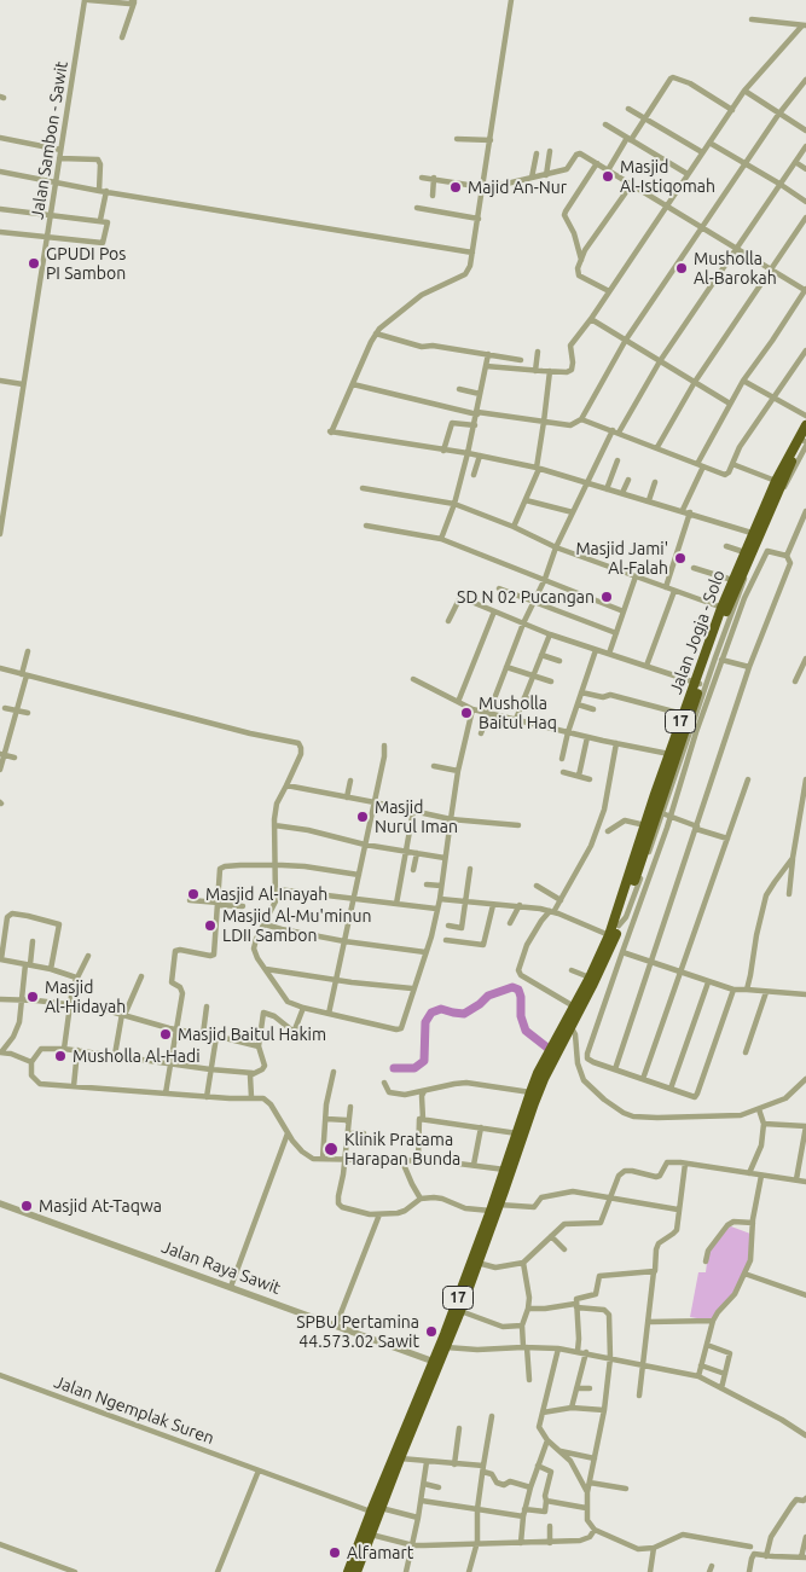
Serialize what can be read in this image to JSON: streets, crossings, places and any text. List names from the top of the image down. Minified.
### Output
{"streets":{"highway":["Jalan Jogja - Solo","17"],"street":["Jalan Sambon - Sawit","Jalan Raya Sawit","Jalan Ngemplak Suren"]},"crossings":[["Jalan Jogja - Solo","17"],["17","Jalan Raya Sawit"],["17","Jalan Ngemplak Suren"]],"places":["Masjid Al-Istiqomah","Majid An-Nur","GPUDI Pos PI Sambon","Musholla Al-Barokah","Masjid Jami' Al-Falah","SD N 02 Pucangan","Musholla Baitul Haq","Masjid Nurul Iman","Masjid Al-Inayah","Masjid Al-Mu'minun LDII Sambon","Masjid Al-Hidayah","Masjid Baitul Hakim","Musholla Al-Hadi","Klinik Pratama Harapan Bunda","Masjid At-Taqwa","SPBU Pertamina 44.573.02 Sawit","Alfamart"]}
